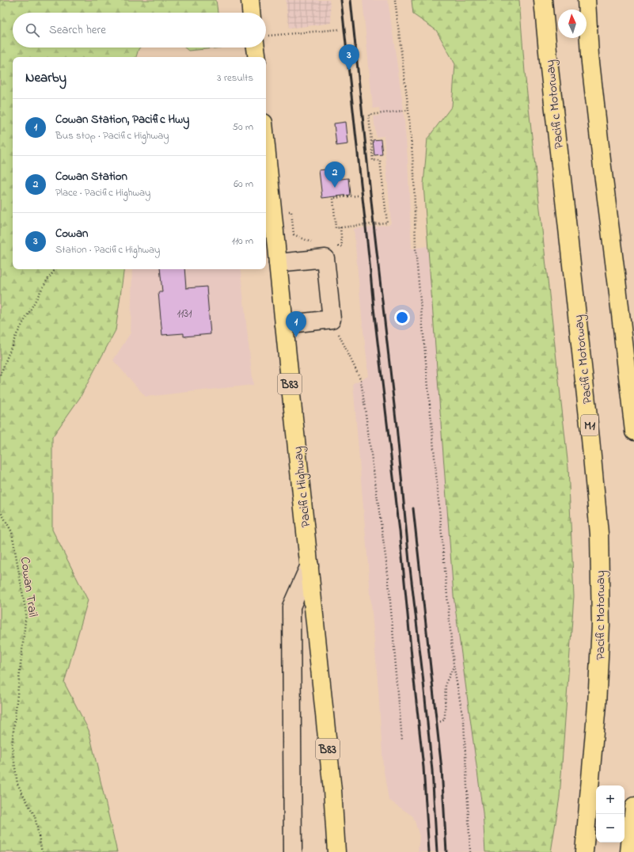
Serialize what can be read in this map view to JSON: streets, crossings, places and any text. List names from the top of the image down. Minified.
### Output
{"streets":{"main road":["Pacific Motorway","B83","M1","Pacific Highway"],"path":["Cowan Trail"]},"house_numbers":["1131"],"north":"top","page":{"search":"Search here","pins":["3","2","1"],"heading":["Nearby","3 results"],"list":[{"mark":"1","name":"Cowan Station, Pacific Hwy","note":"Bus stop · Pacific Highway","value":"50 m"},{"mark":"2","name":"Cowan Station","note":"Place · Pacific Highway","value":"60 m"},{"mark":"3","name":"Cowan","note":"Station · Pacific Highway","value":"110 m"}],"map_buttons":["+","−"]}}
